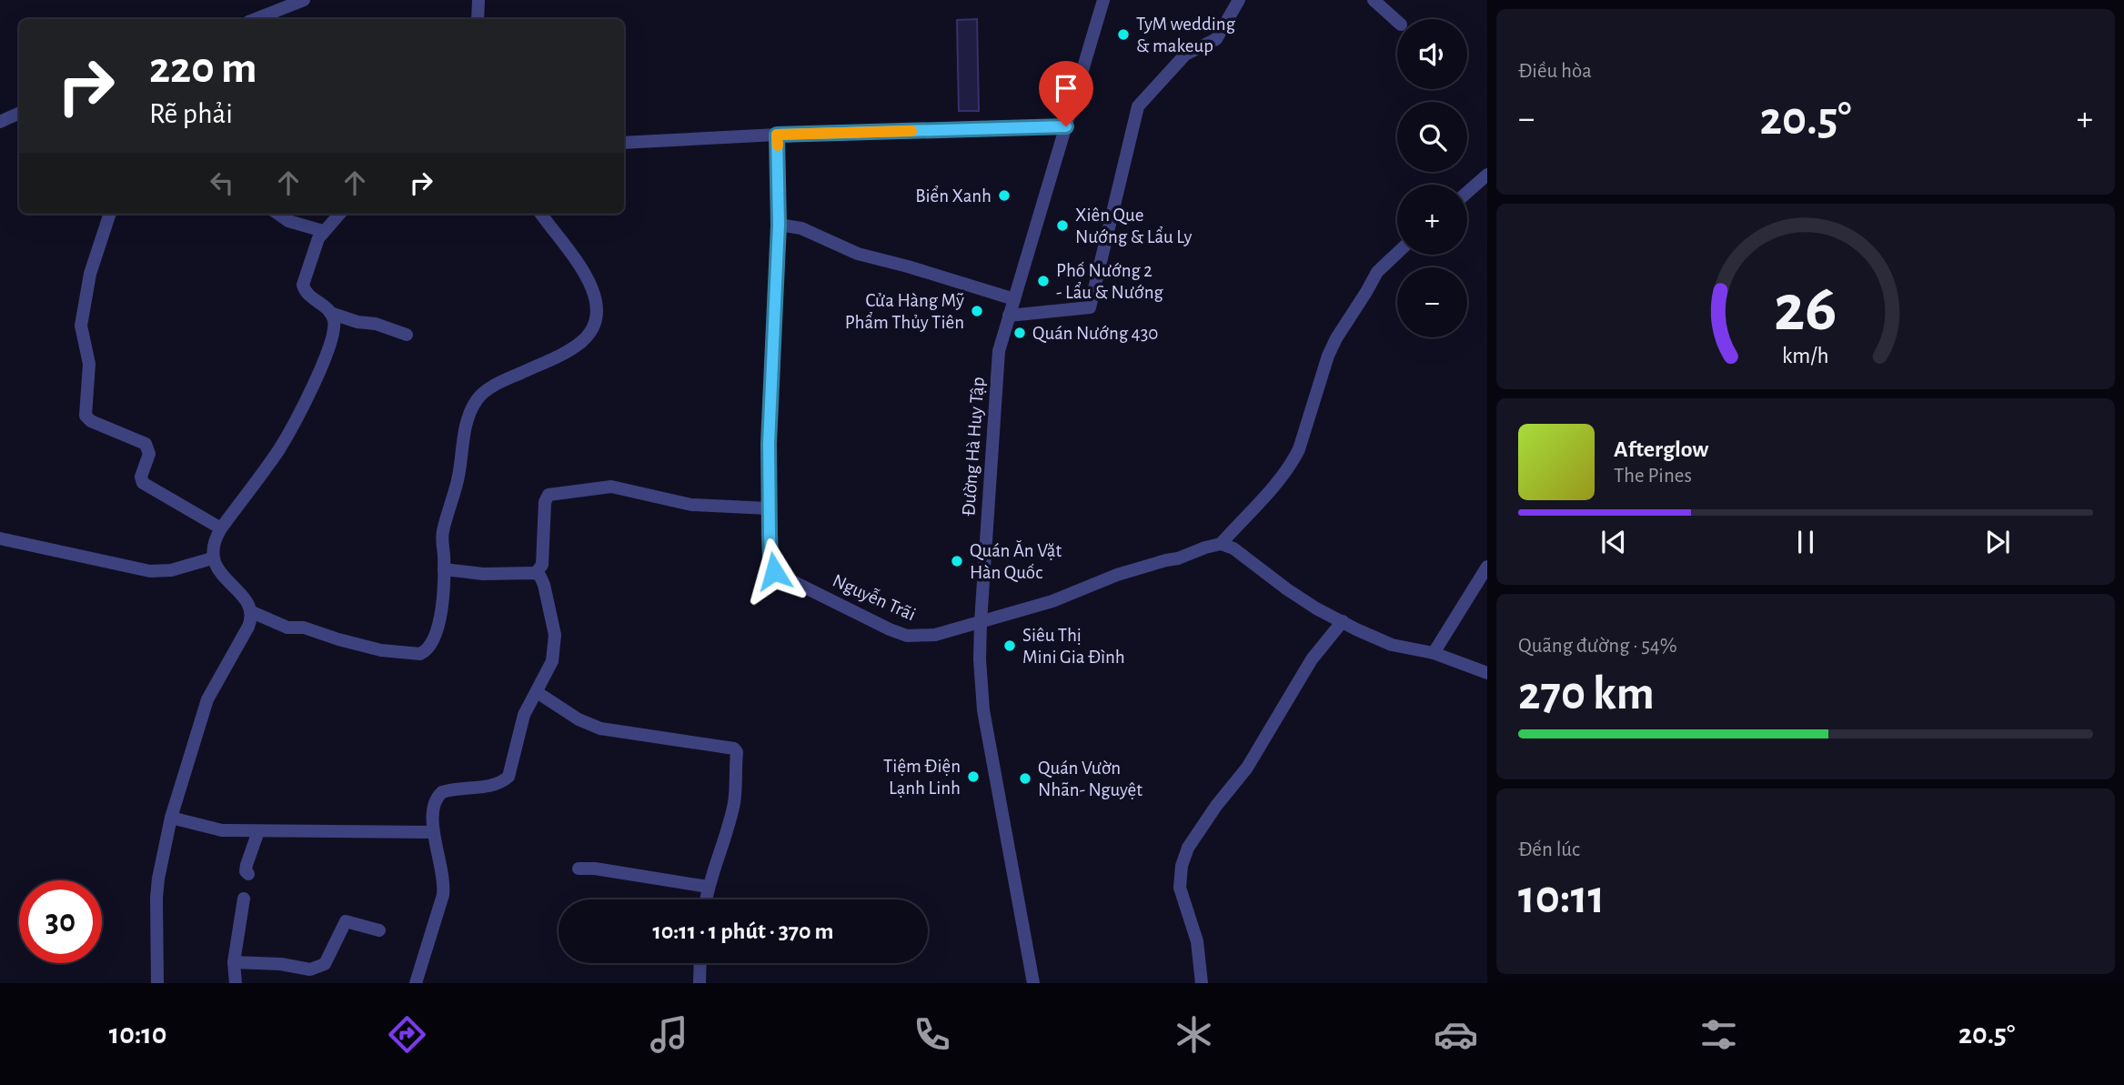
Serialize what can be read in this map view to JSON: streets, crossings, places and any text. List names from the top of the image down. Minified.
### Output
{"streets":{"street":["Đường Hà Huy Tập","Nguyễn Trãi"]},"crossings":[["Đường Hà Huy Tập","Nguyễn Trãi"]],"places":["TyM wedding & makeup","Biển Xanh","Xiên Que Nướng & Lẩu Ly","Phố Nướng 2 - Lẩu & Nướng","Cửa Hàng Mỹ Phẩm Thủy Tiên","Quán Nướng 430","Quán Ăn Vặt Hàn Quốc","Siêu Thị Mini Gia Đình","Tiệm Điện Lạnh Linh","Quán Vườn Nhãn- Nguyệt"],"page":{"tile":["Điều hòa",["Quãng đường · 54%","270 km"],["Đến lúc","10:11"]],"map_buttons":["+","−"],"turn":["220 m","Rẽ phải"],"heat":["−","20.5°","+"],"song":["Afterglow","The Pines"],"limit":"30","trip":"10:11 · 1 phút · 370 m","tabs":["10:10","20.5°"],"gauge":["26","km/h"]}}
